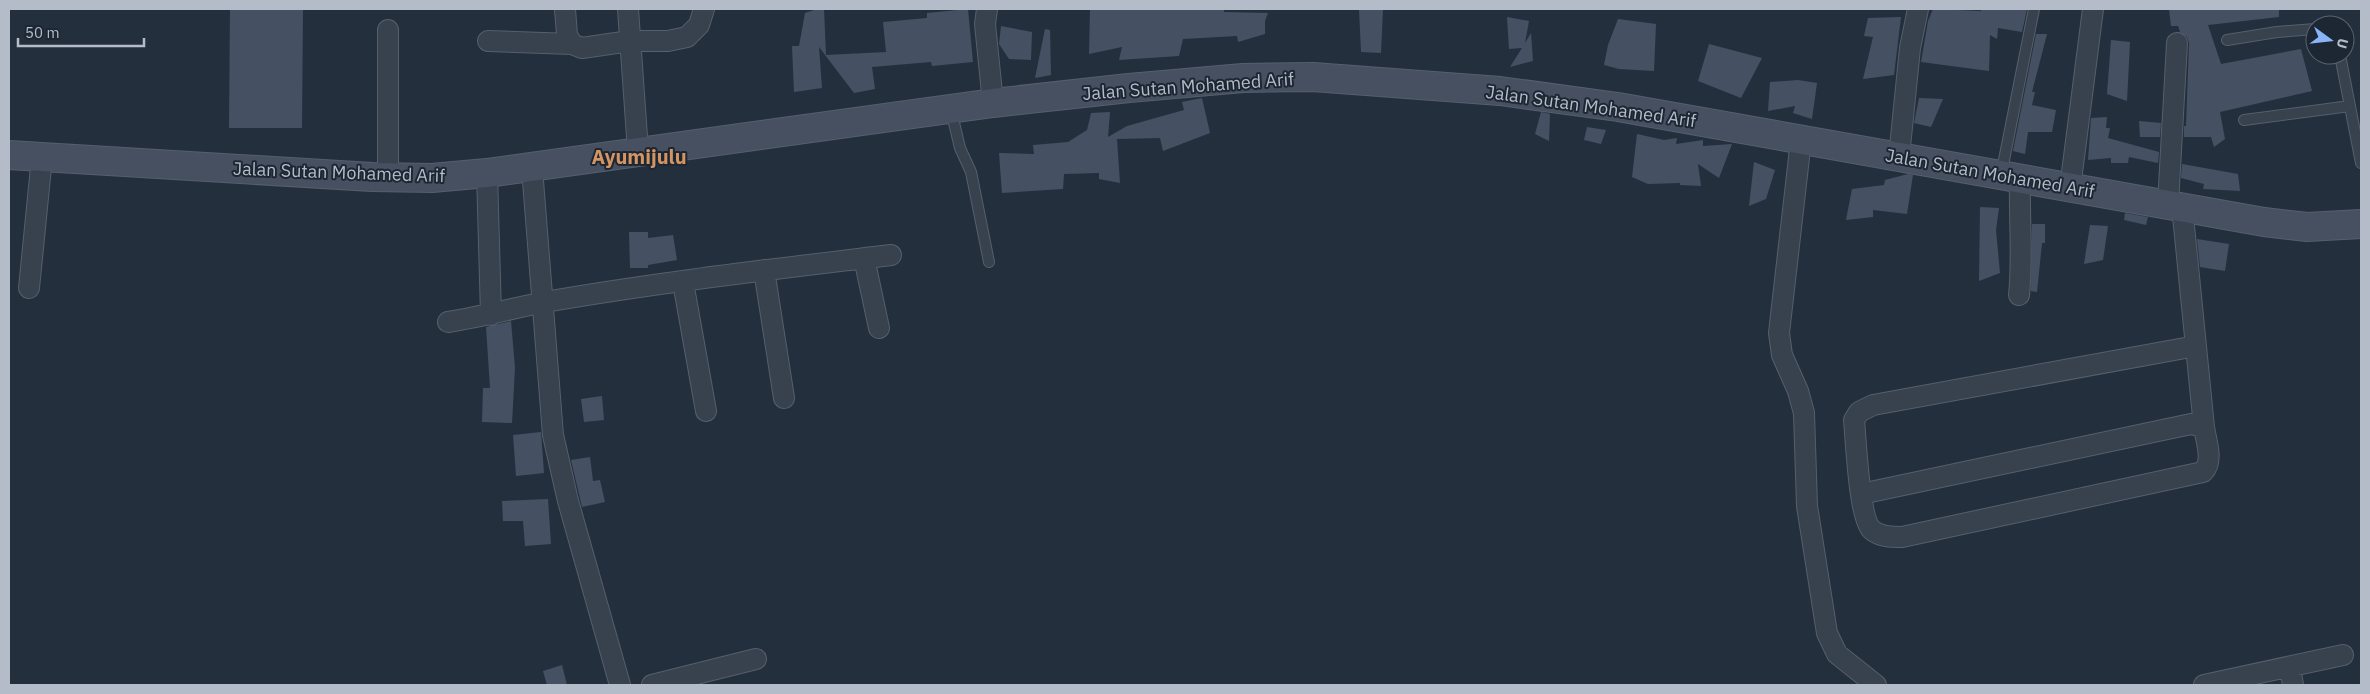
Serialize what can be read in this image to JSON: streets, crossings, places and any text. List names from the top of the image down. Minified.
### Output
{"streets":{"street":["Jalan Sutan Mohamed Arif"]},"districts":["Ayumijulu"],"scale_bar":"50 m","north":"right"}
